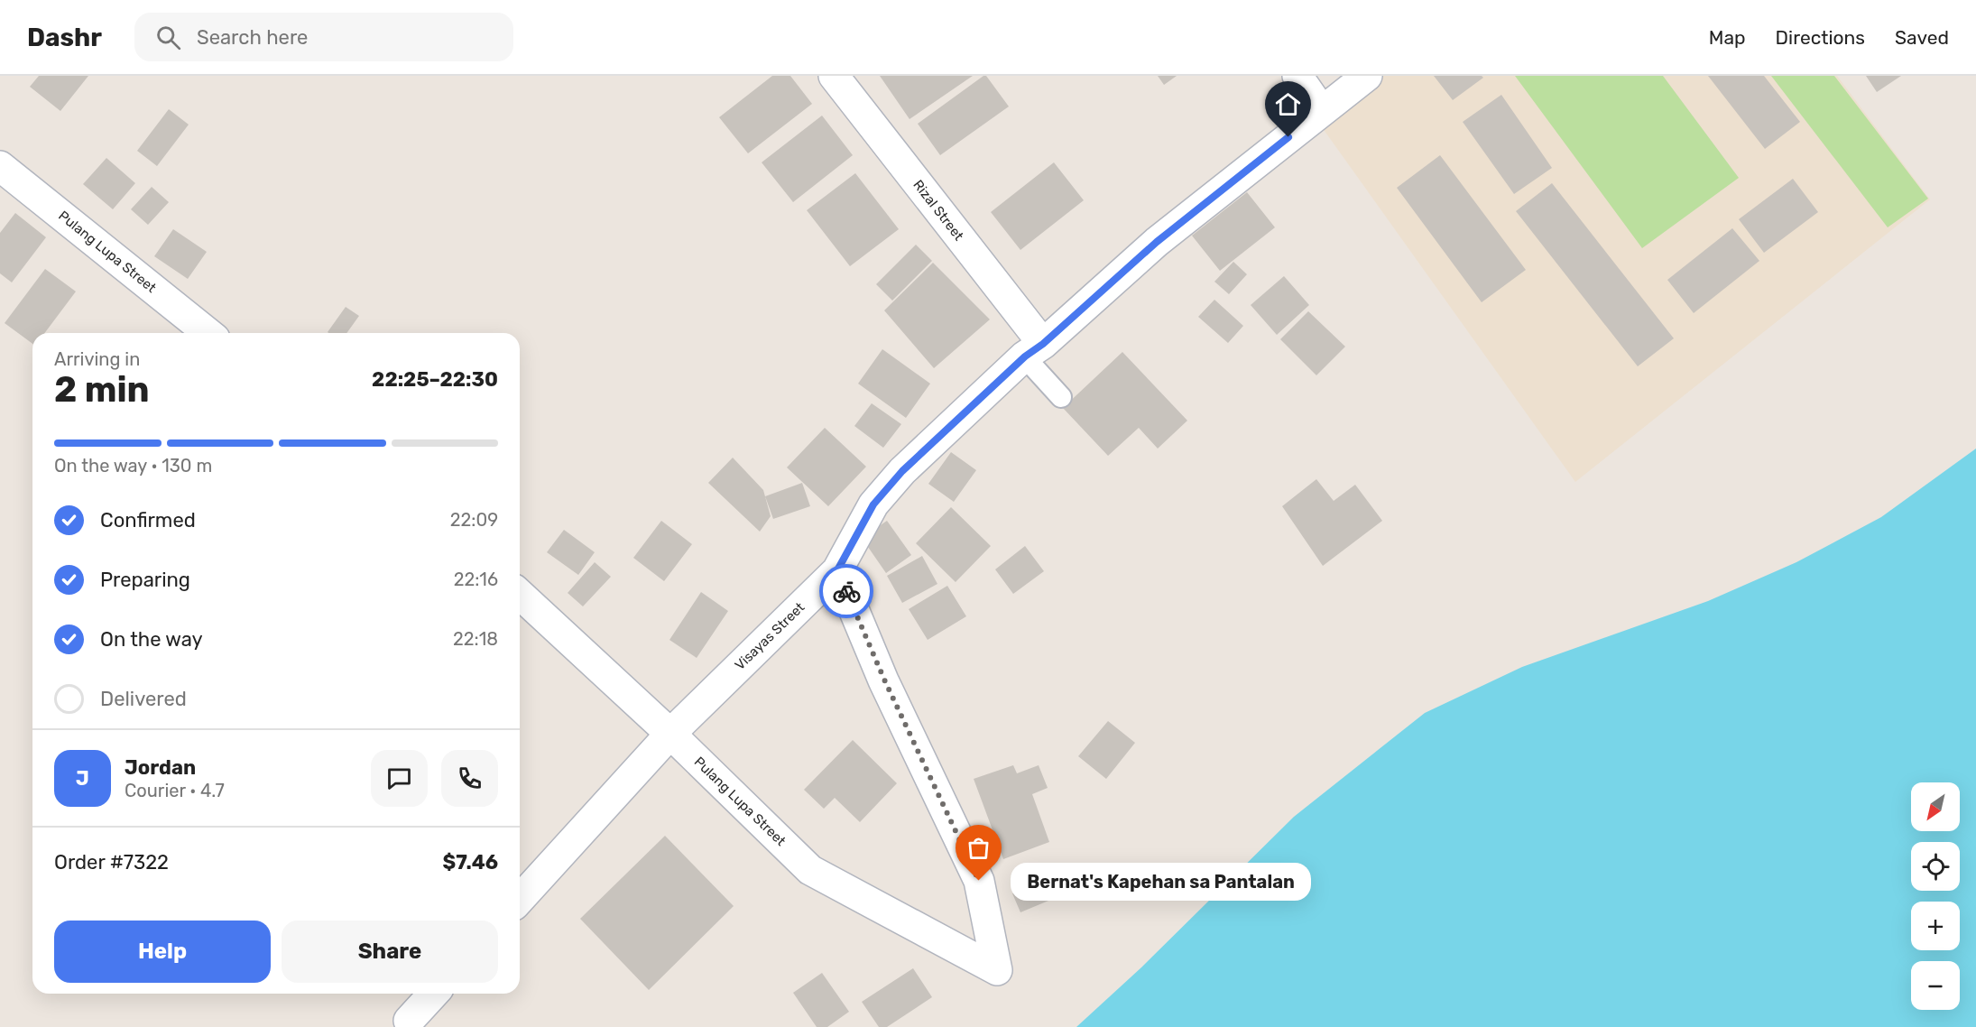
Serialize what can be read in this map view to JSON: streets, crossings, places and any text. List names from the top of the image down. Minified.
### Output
{"streets":{"street":["Rizal Street","Pulang Lupa Street","Visayas Street"]},"crossings":[["Rizal Street","Visayas Street"],["Pulang Lupa Street","Visayas Street"]],"places":["Bernat's Kapehan sa Pantalan"],"north":"bottom left","page":{"header":"Dashr","search":"Search here","nav":["Map","Directions","Saved"],"heading":["2 min","Arriving in","22:25–22:30"],"panel":["Jordan","Courier · 4.7","Order #7322","$7.46"],"bar":"On the way · 130 m","list":[["Confirmed","22:09"],["Preparing","22:16"],["On the way","22:18"],"Delivered"],"round":"J","map_buttons":["+","−"],"bubble":"Bernat's Kapehan sa Pantalan","buttons":["Help","Share"]}}
